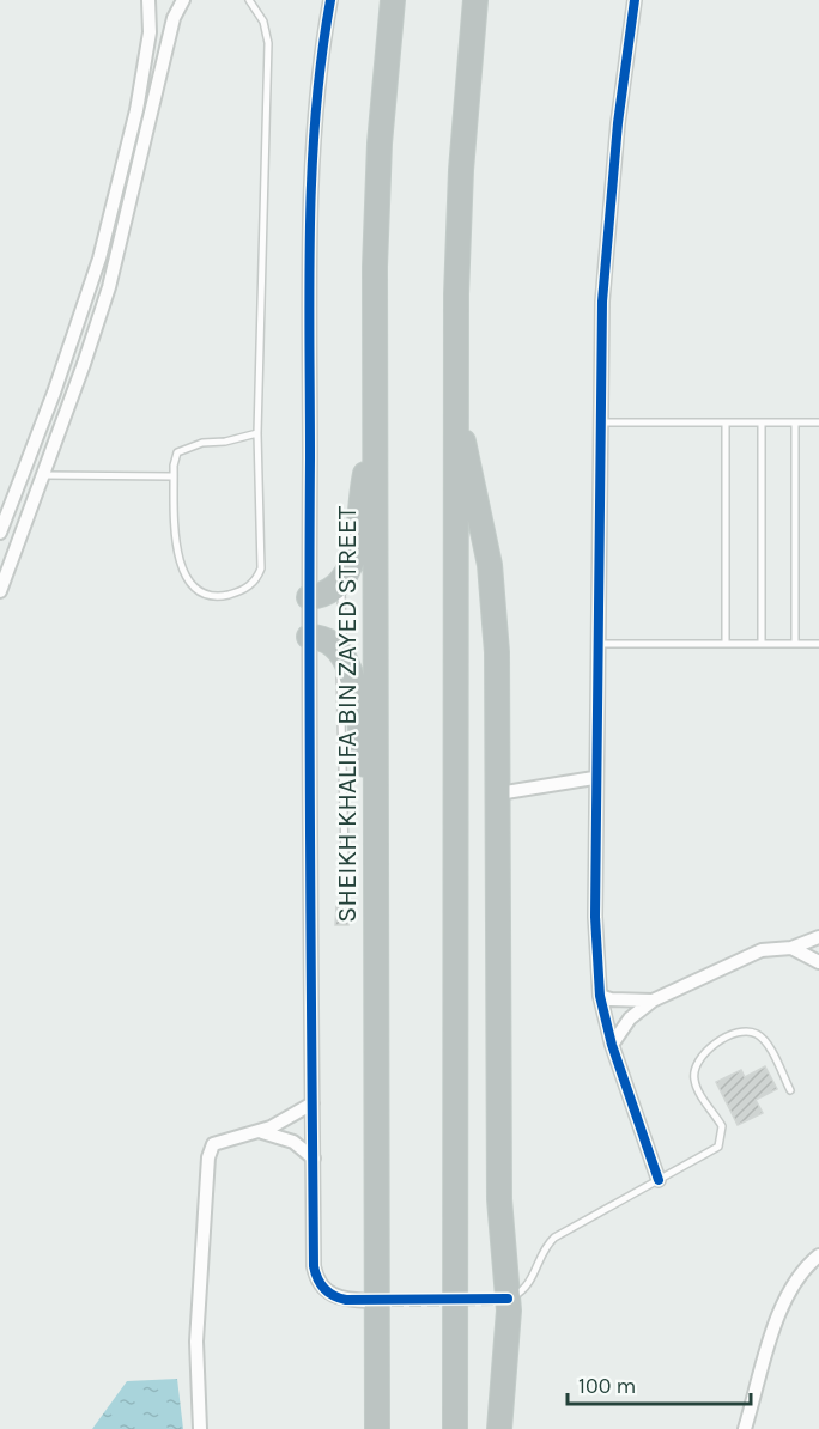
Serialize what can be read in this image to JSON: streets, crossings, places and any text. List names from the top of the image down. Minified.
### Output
{"streets":{"highway":["SHEIKH KHALIFA BIN ZAYED STREET"]},"scale_bar":"100 m"}
